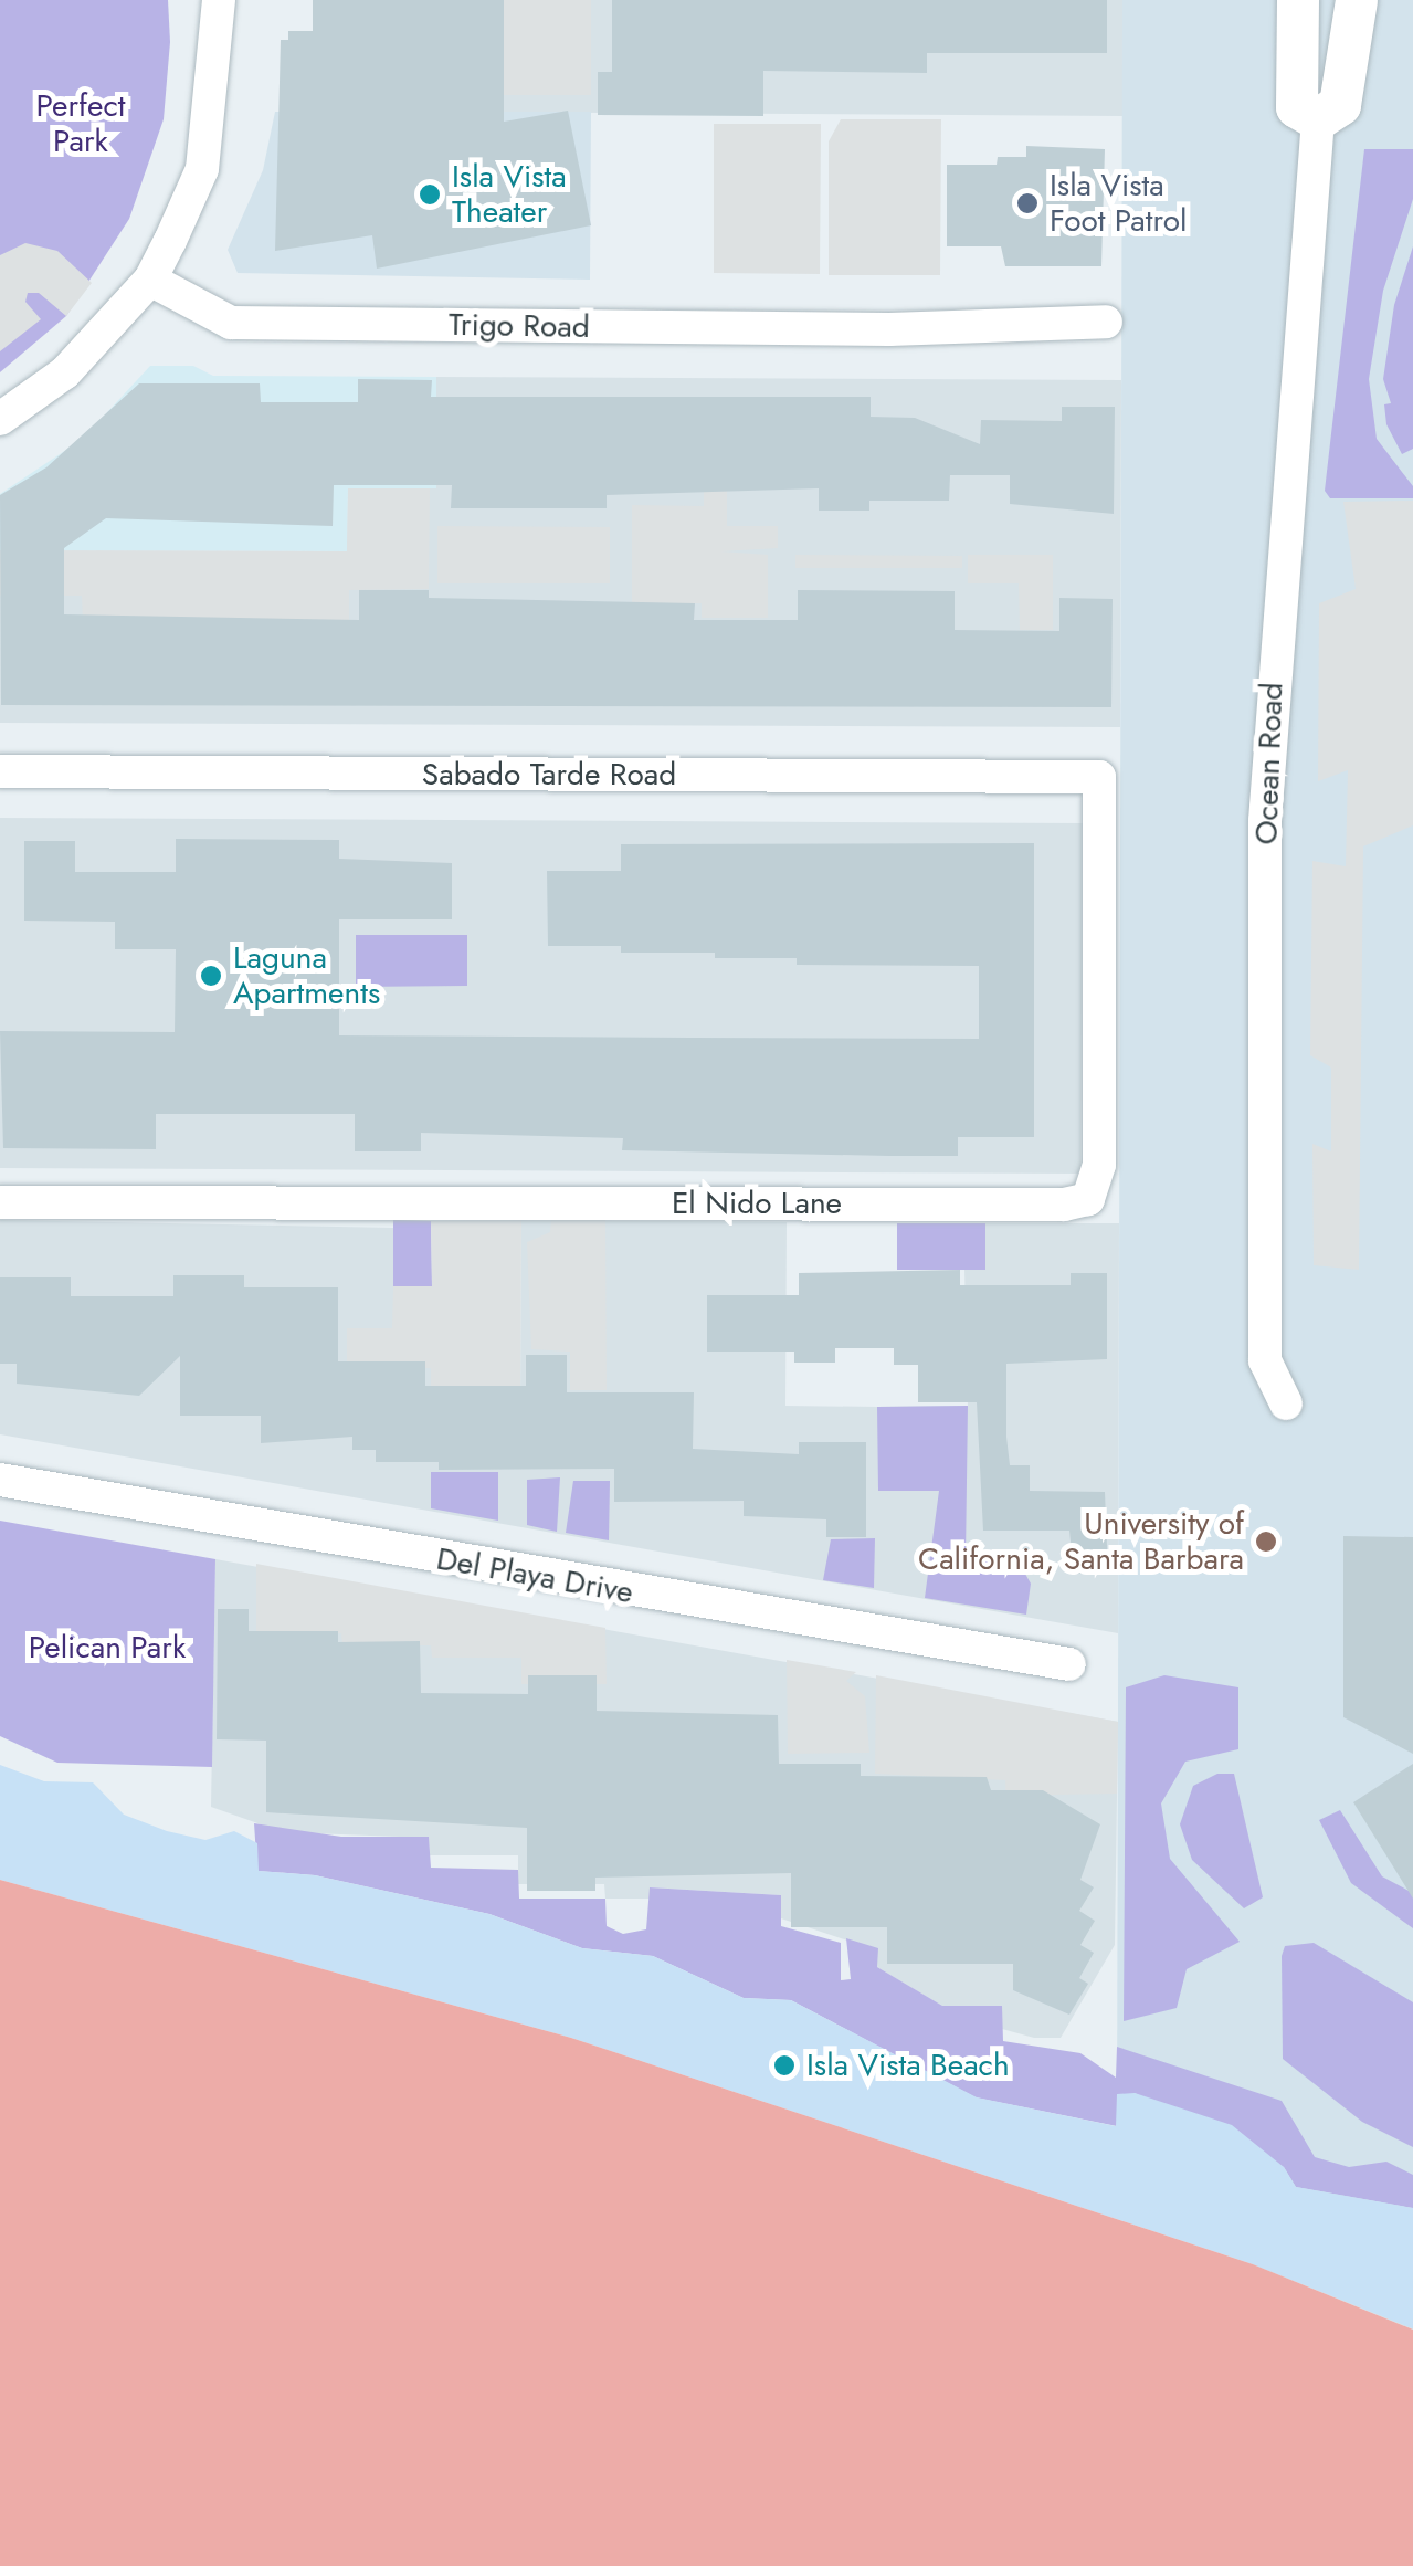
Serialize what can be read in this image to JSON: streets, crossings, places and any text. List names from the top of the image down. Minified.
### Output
{"streets":{"street":["Trigo Road","Ocean Road","Sabado Tarde Road","El Nido Lane","Del Playa Drive"]},"crossings":[["Sabado Tarde Road","El Nido Lane"]],"parks":["Perfect Park","Pelican Park"],"places":["Isla Vista Theater","Isla Vista Foot Patrol","Laguna Apartments","University of California, Santa Barbara","Isla Vista Beach"]}
